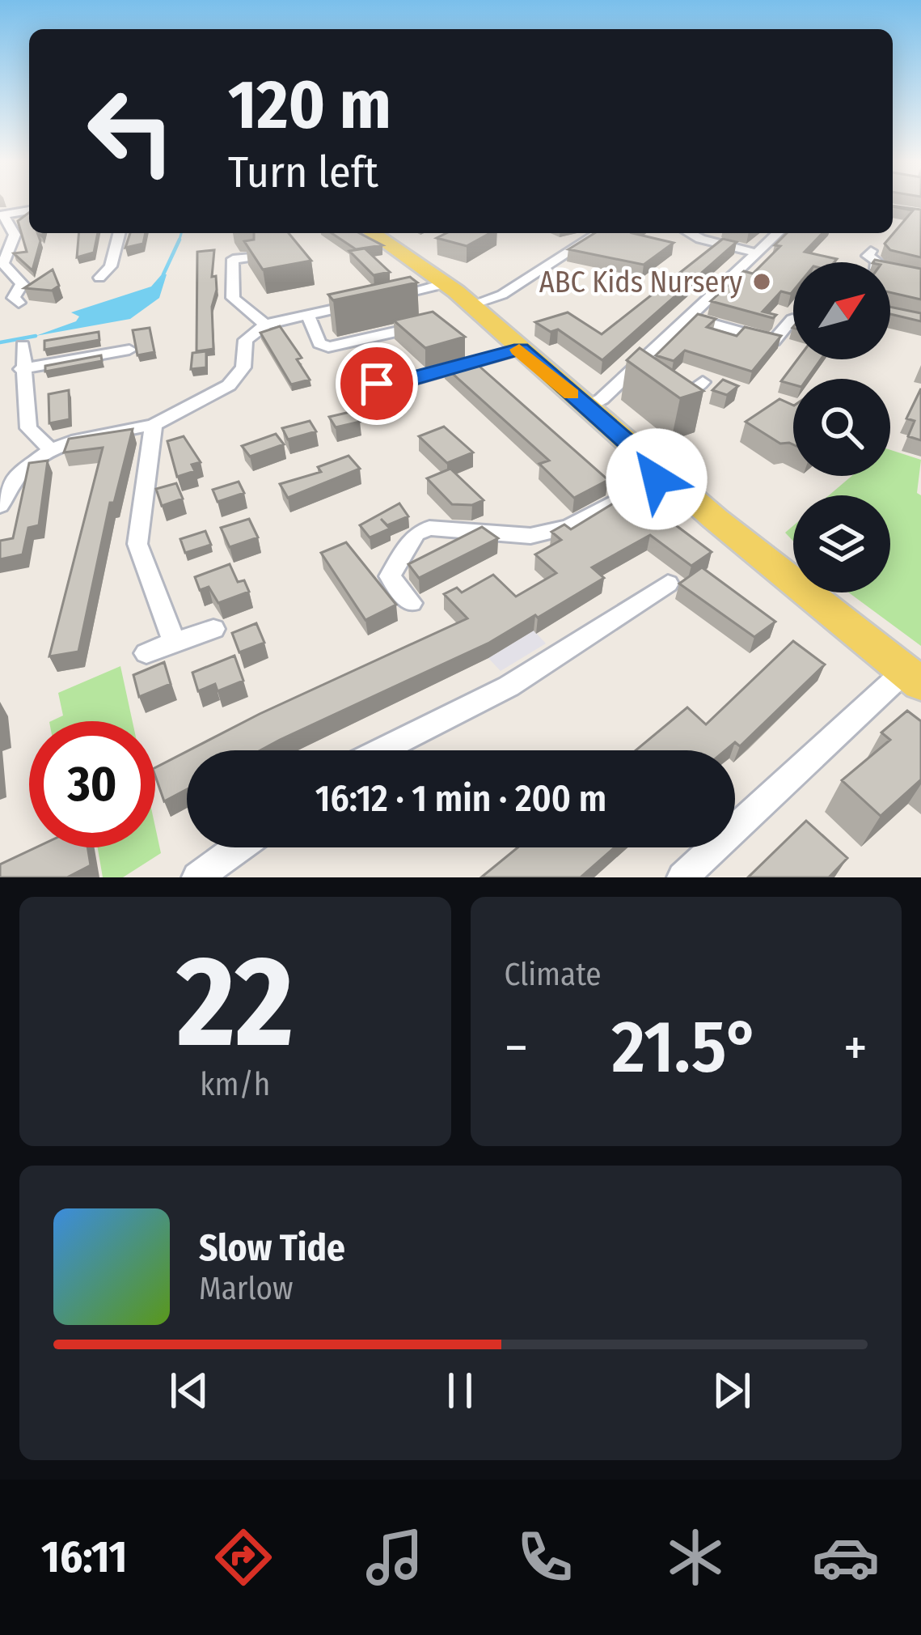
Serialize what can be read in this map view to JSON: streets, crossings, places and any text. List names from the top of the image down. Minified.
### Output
{"places":["ABC Kids Nursery"],"north":"top right","page":{"turn":["120 m","Turn left"],"limit":"30","trip":"16:12 · 1 min · 200 m","tile":[["22","km/h"],"Climate"],"heat":["−","21.5°","+"],"song":["Slow Tide","Marlow"],"tabs":"16:11"}}
